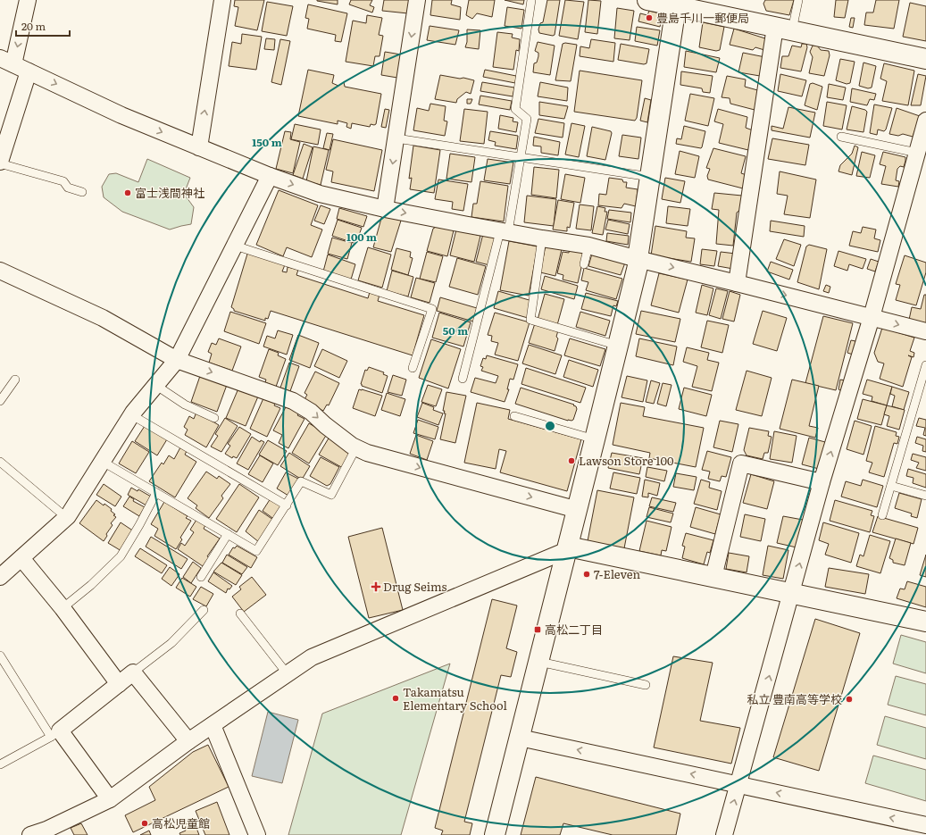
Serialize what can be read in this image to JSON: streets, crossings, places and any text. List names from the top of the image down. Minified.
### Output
{"places":{"other":["豊島千川一郵便局","富士浅間神社","Lawson Store 100","7-Eleven","Takamatsu Elementary School","私立 豊南高等学校","高松児童館"],"health":["Drug Seims"],"transit":["高松二丁目"]},"scale_bar":"20 m","rings":["150 m","100 m","50 m"]}
